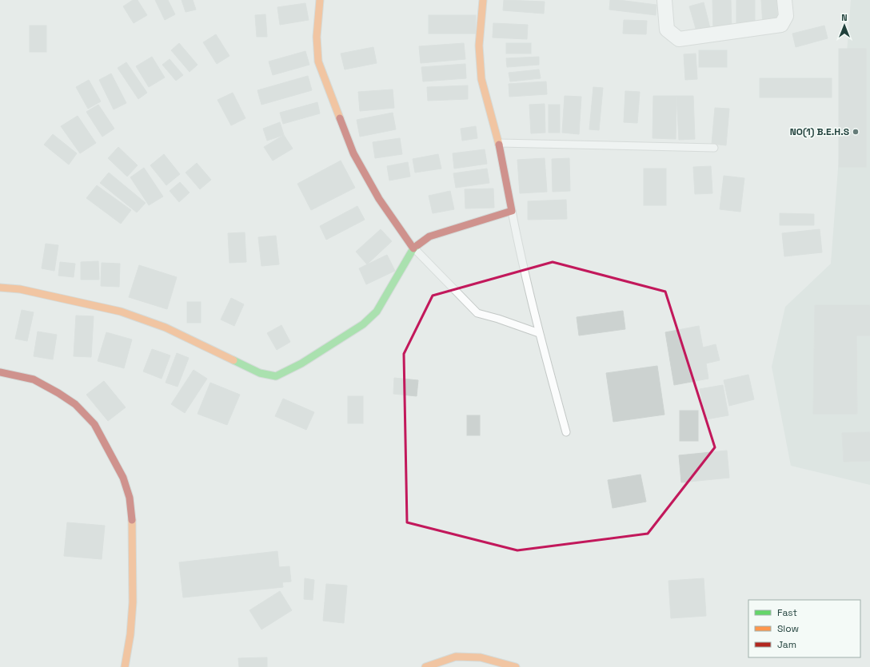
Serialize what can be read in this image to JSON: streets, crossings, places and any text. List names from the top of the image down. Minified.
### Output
{"places":["NO(1) B.E.H.S"],"legend":["Fast","Slow","Jam"],"north":"top"}
